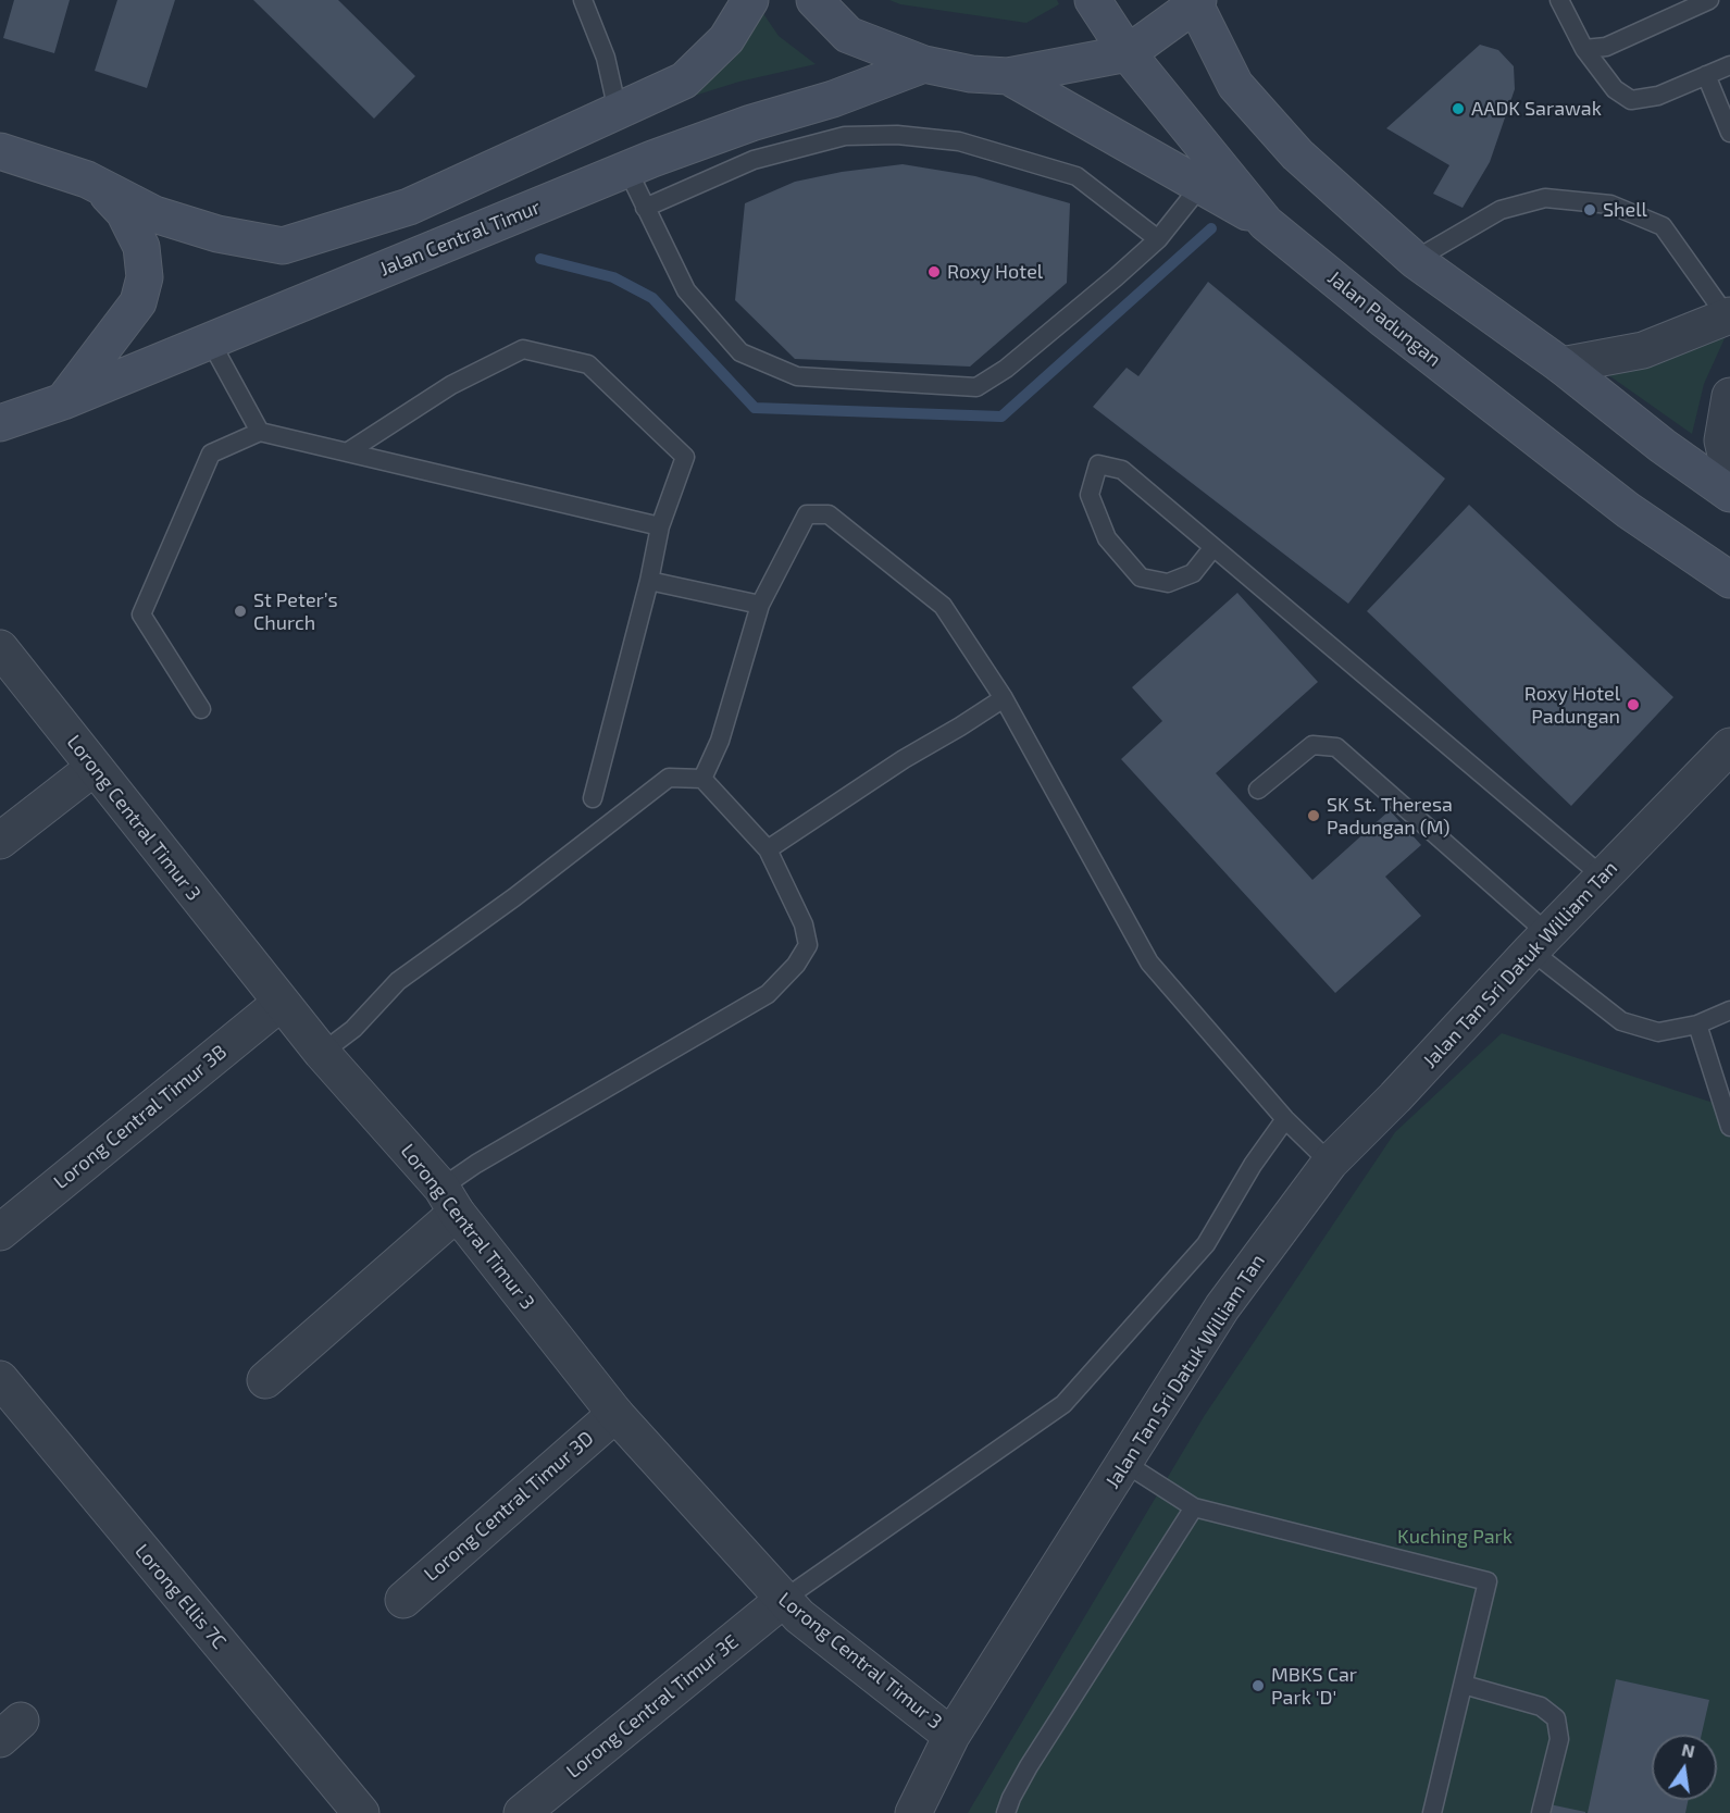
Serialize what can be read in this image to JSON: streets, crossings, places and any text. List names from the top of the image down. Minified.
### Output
{"streets":{"main road":["Jalan Central Timur","Jalan Padungan"],"street":["Lorong Central Timur 3","Jalan Tan Sri Datuk William Tan","Lorong Central Timur 3B","Lorong Central Timur 3D","Lorong Ellis 7C","Lorong Central Timur 3E"]},"crossings":[["Lorong Central Timur 3","Jalan Tan Sri Datuk William Tan"],["Lorong Central Timur 3","Lorong Central Timur 3B"],["Lorong Central Timur 3","Lorong Central Timur 3D"],["Lorong Central Timur 3","Lorong Central Timur 3E"]],"parks":["Kuching Park"],"places":["AADK Sarawak","Shell","Roxy Hotel","St Peter’s Church","Roxy Hotel Padungan","SK St. Theresa Padungan (M)","MBKS Car Park 'D'"],"north":"top"}
